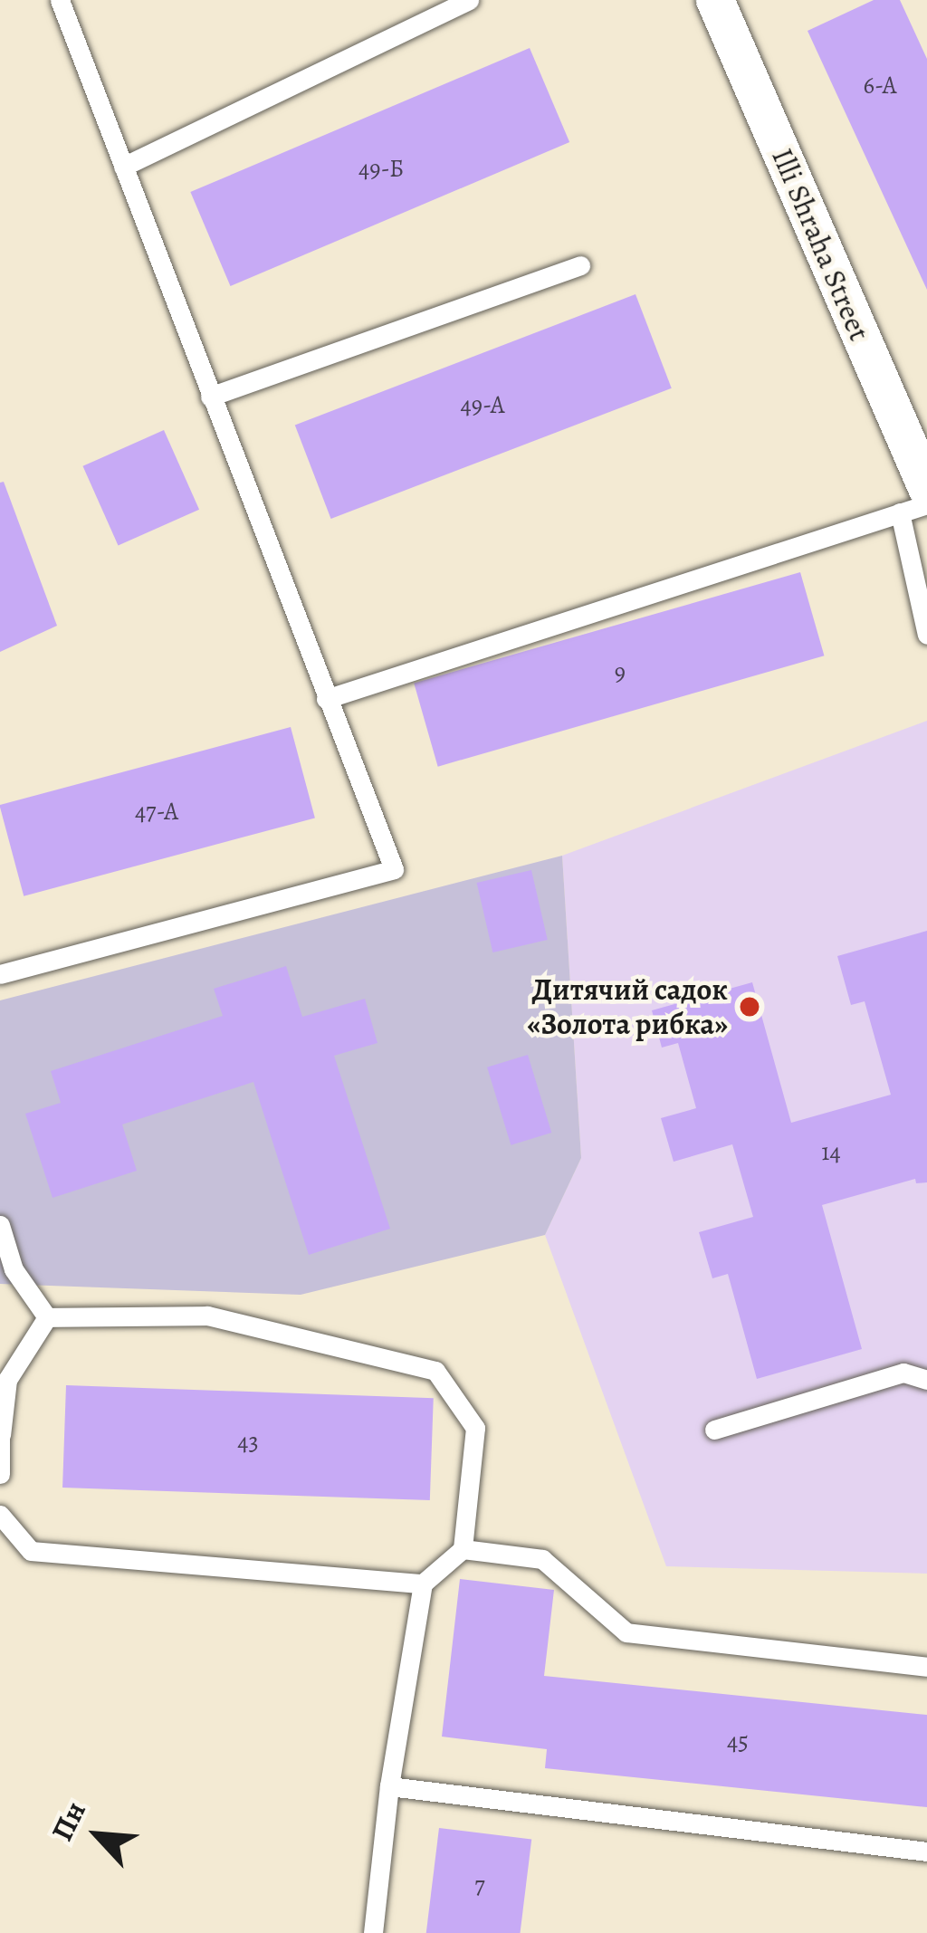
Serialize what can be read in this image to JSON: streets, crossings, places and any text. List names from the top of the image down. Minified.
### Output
{"streets":{"street":["Illi Shraha Street"]},"places":["Дитячий садок «Золота рибка»"],"house_numbers":["6-А","49-Б","49-А","9","47-А","14","43","45","7"],"north":"top left"}
